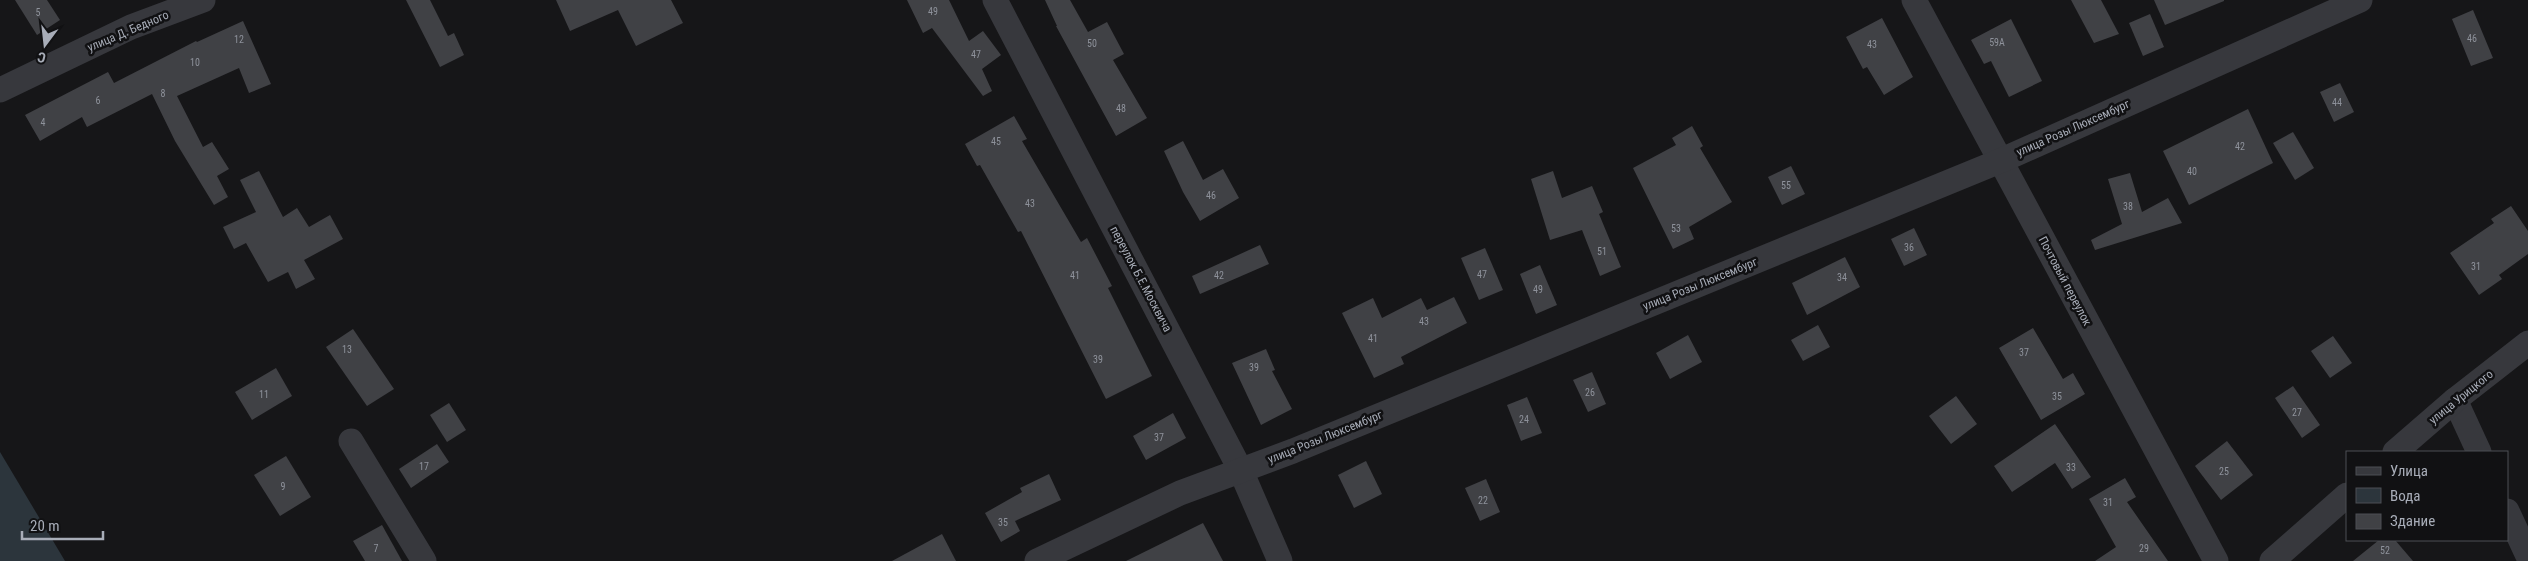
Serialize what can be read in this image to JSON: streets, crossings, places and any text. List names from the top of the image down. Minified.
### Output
{"streets":{"street":["улица Д. Бедного","улица Розы Люксембург","переулок Б.Е.Москвича","Почтовый переулок","улица Урицкого"]},"crossings":[["улица Розы Люксембург","переулок Б.Е.Москвича"],["улица Розы Люксембург","Почтовый переулок"]],"house_numbers":["49","5","46","12","59А","50","43","47","10","8","6","44","48","4","45","42","40","55","46","43","38","53","36","51","31","47","41","42","34","49","43","41","13","37","39","39","26","11","35","27","24","37","17","33","25","9","22","31","35","7","29","52"],"legend":["Улица","Вода","Здание"],"scale_bar":"20 m","north":"bottom"}
